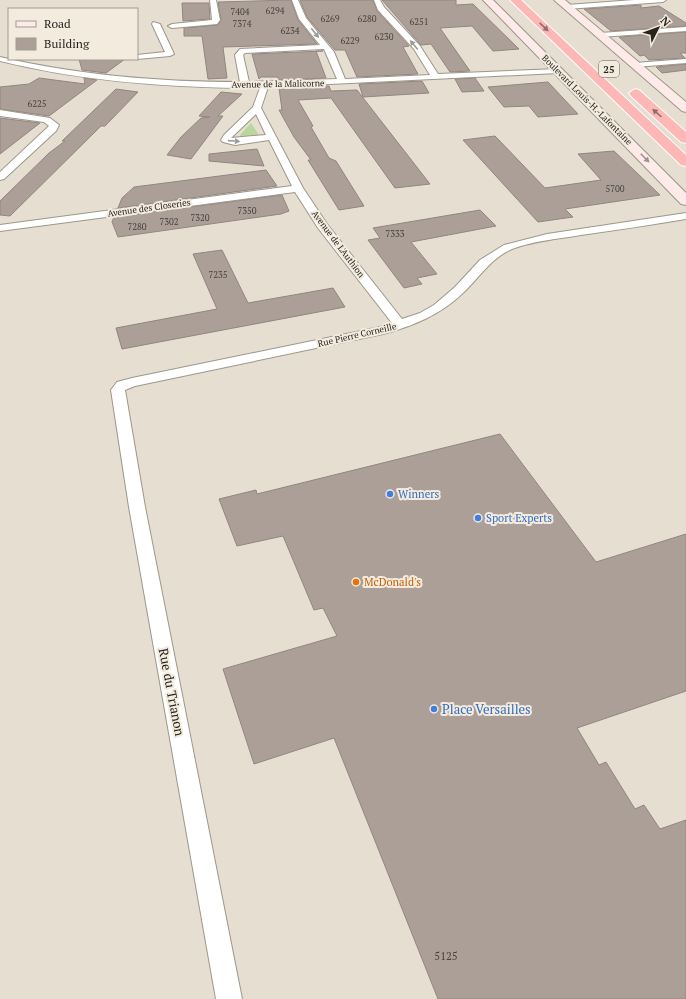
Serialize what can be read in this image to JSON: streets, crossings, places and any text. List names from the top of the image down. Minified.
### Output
{"streets":{"highway":["25"],"main road":["Boulevard Louis-H.-Lafontaine"],"street":["Avenue de la Malicorne","Avenue des Closeries","Avenue de L'Authion","Rue Pierre Corneille","Rue du Trianon"]},"crossings":[["Avenue de la Malicorne","Boulevard Louis-H.-Lafontaine"],["Avenue des Closeries","Avenue de L'Authion"],["Avenue de L'Authion","Rue Pierre Corneille"],["Rue Pierre Corneille","Rue du Trianon"]],"places":["Winners","Sport Experts","McDonald's","Place Versailles"],"house_numbers":["6294","7404","6269","6280","6251","7374","6234","6230","6229","6225","5700","7350","7320","7302","7280","7333","7235","5125"],"legend":["Road","Building"],"north":"top right"}
